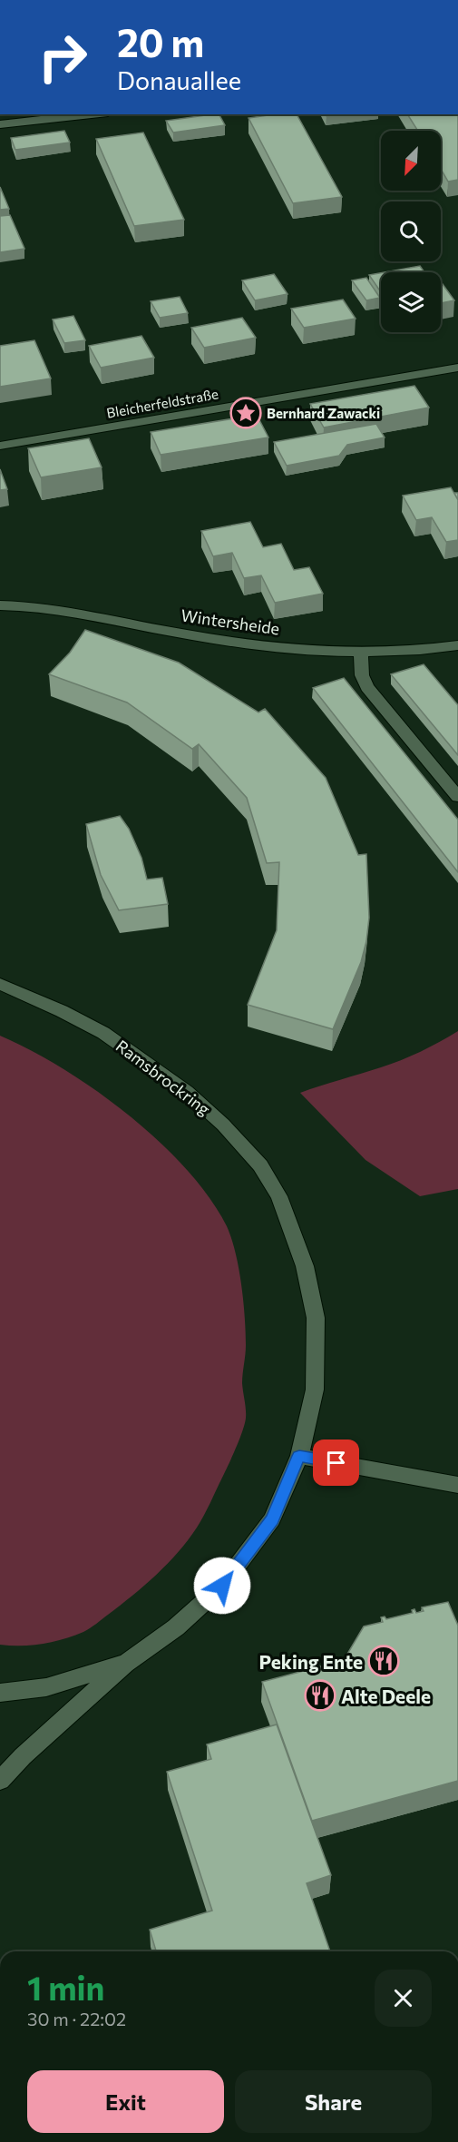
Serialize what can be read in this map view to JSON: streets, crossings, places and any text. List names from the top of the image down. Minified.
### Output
{"streets":{"street":["Bleicherfeldstraße","Wintersheide","Ramsbrockring"]},"places":{"place":["Bernhard Zawacki"],"restaurant":["Peking Ente","Alte Deele"]},"north":"bottom left","page":{"turn":["20 m","Donauallee"],"heading":["1 min","30 m · 22:02"],"buttons":["Exit","Share"]}}
